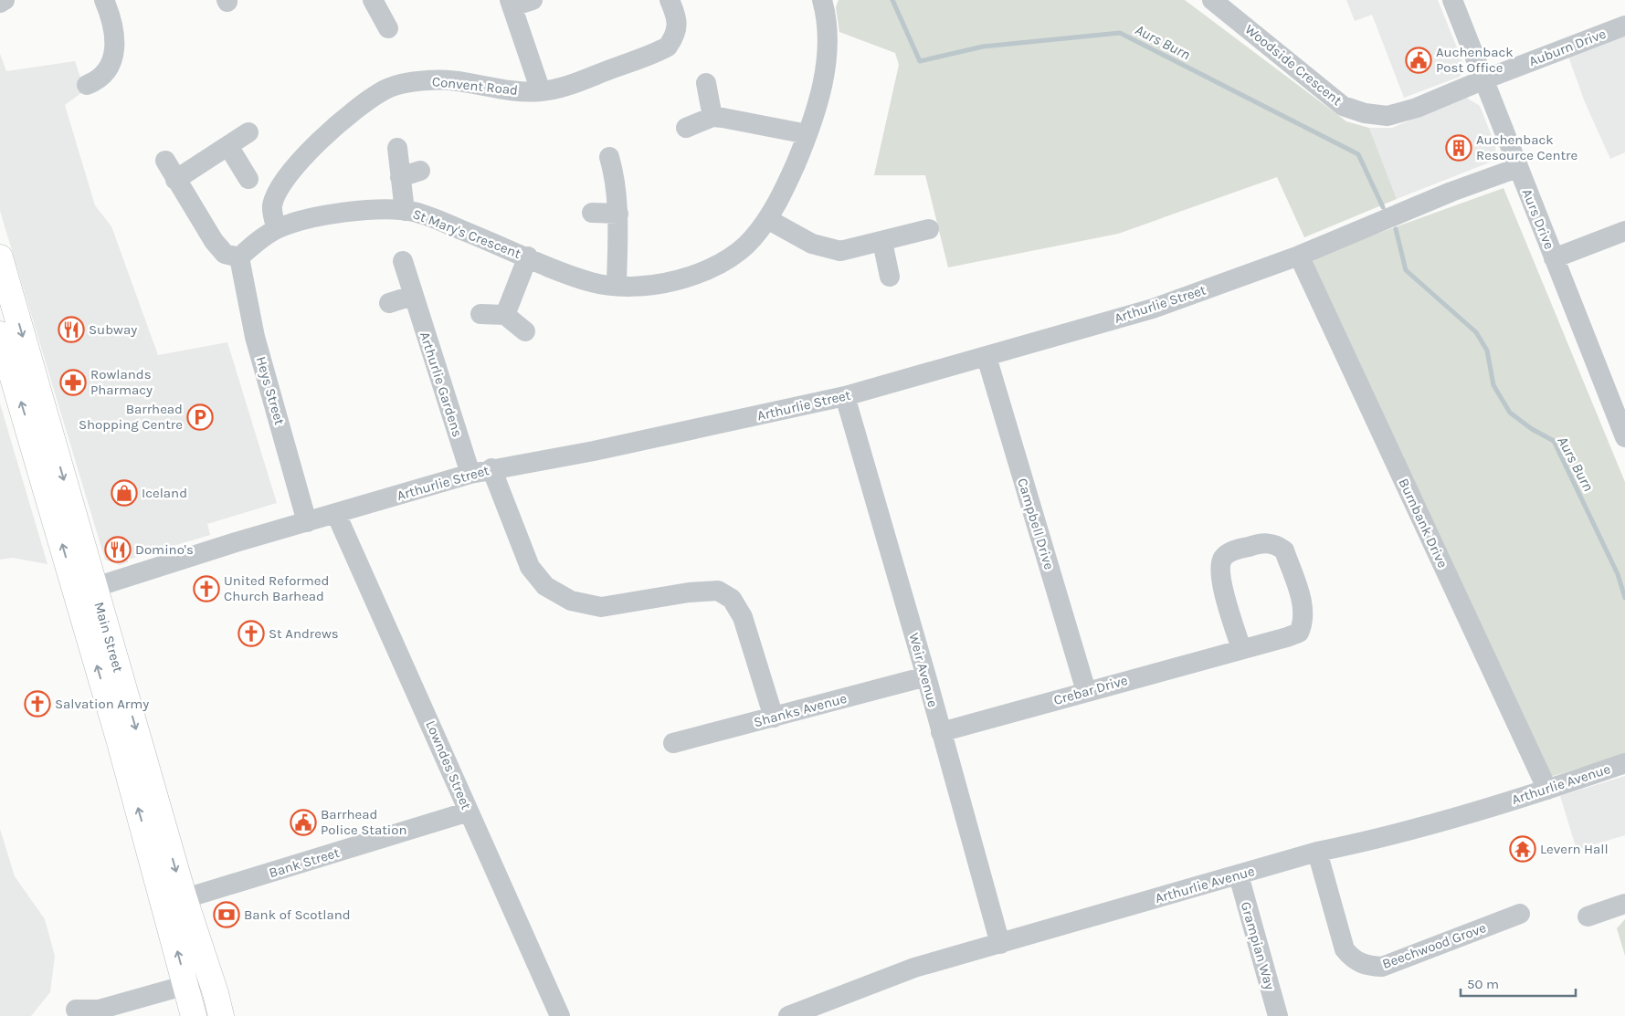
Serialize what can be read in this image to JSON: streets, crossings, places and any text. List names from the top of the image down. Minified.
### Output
{"streets":{"main road":["Main Street"],"street":["Auburn Drive","Woodside Crescent","Convent Road","Aurs Drive","St Mary's Crescent","Arthurlie Street","Arthurlie Gardens","Heys Street","Burnbank Drive","Campbell Drive","Weir Avenue","Crebar Drive","Shanks Avenue","Lowndes Street","Arthurlie Avenue","Bank Street","Grampian Way","Beechwood Grove"]},"crossings":[["Auburn Drive","Woodside Crescent"],["Auburn Drive","Aurs Drive"],["Woodside Crescent","Aurs Drive"],["Convent Road","St Mary's Crescent"],["Aurs Drive","Arthurlie Street"],["St Mary's Crescent","Heys Street"],["Arthurlie Street","Arthurlie Gardens"],["Arthurlie Street","Heys Street"],["Arthurlie Street","Burnbank Drive"],["Arthurlie Street","Campbell Drive"],["Arthurlie Street","Main Street"],["Arthurlie Street","Weir Avenue"],["Arthurlie Street","Lowndes Street"],["Burnbank Drive","Arthurlie Avenue"],["Campbell Drive","Crebar Drive"],["Main Street","Bank Street"],["Weir Avenue","Crebar Drive"],["Weir Avenue","Shanks Avenue"],["Weir Avenue","Arthurlie Avenue"],["Lowndes Street","Bank Street"],["Arthurlie Avenue","Grampian Way"],["Arthurlie Avenue","Beechwood Grove"]],"water":["Aurs Burn"],"places":{"public building":["Auchenback Post Office","Barrhead Police Station"],"building":["Auchenback Resource Centre"],"restaurant":["Subway","Domino's"],"pharmacy":["Rowlands Pharmacy"],"parking":["Barrhead Shopping Centre"],"shop":["Iceland"],"church":["United Reformed Church Barhead","St Andrews","Salvation Army"],"temple":["Levern Hall"],"bank":["Bank of Scotland"]},"scale_bar":"50 m"}
